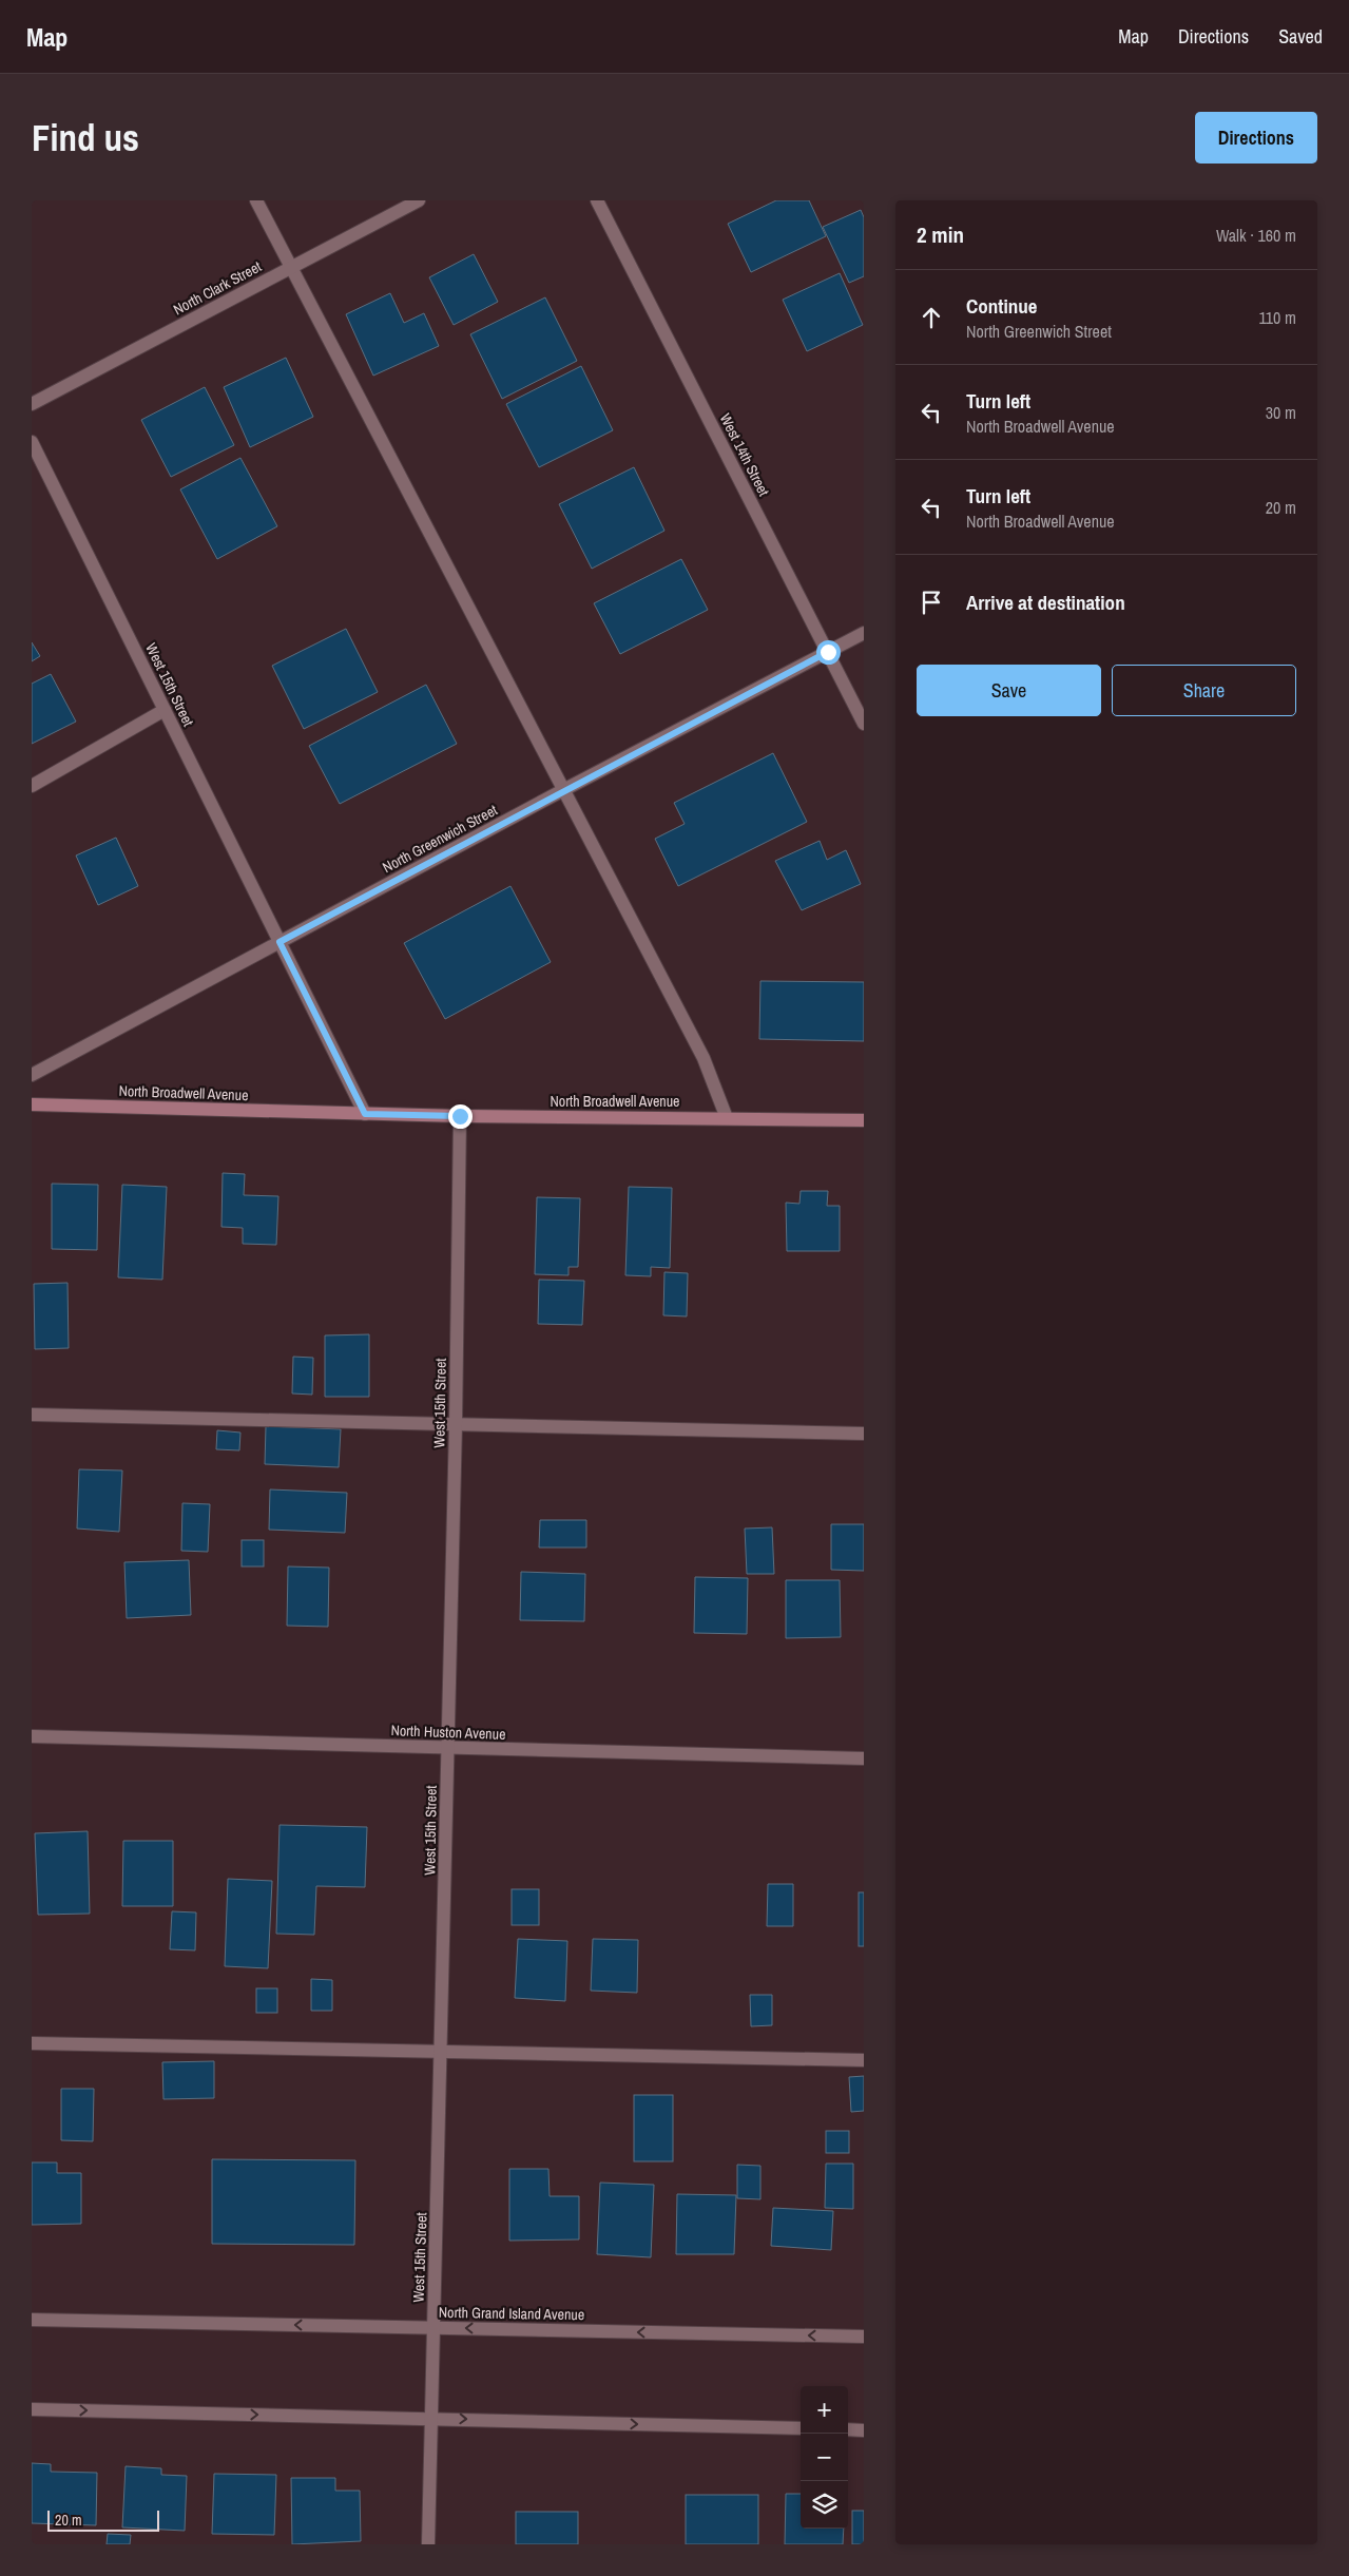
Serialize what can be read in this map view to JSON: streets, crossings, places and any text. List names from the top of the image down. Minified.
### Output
{"streets":{"main road":["North Broadwell Avenue"],"street":["North Clark Street","West 14th Street","West 15th Street","North Greenwich Street","North Huston Avenue","North Grand Island Avenue"]},"crossings":[["West 14th Street","North Greenwich Street"],["West 15th Street","North Greenwich Street"],["West 15th Street","North Broadwell Avenue"],["West 15th Street","North Huston Avenue"],["West 15th Street","North Grand Island Avenue"]],"scale_bar":"20 m","page":{"header":"Map","nav":["Map","Directions","Saved"],"buttons":["Directions",["Save","Share"]],"title":"Find us","heading":["2 min","Walk · 160 m"],"list":[["Continue","North Greenwich Street","110 m"],["Turn left","North Broadwell Avenue","30 m"],["Turn left","North Broadwell Avenue","20 m"],"Arrive at destination"],"map_buttons":["+","−"],"scale":"20 m"}}
